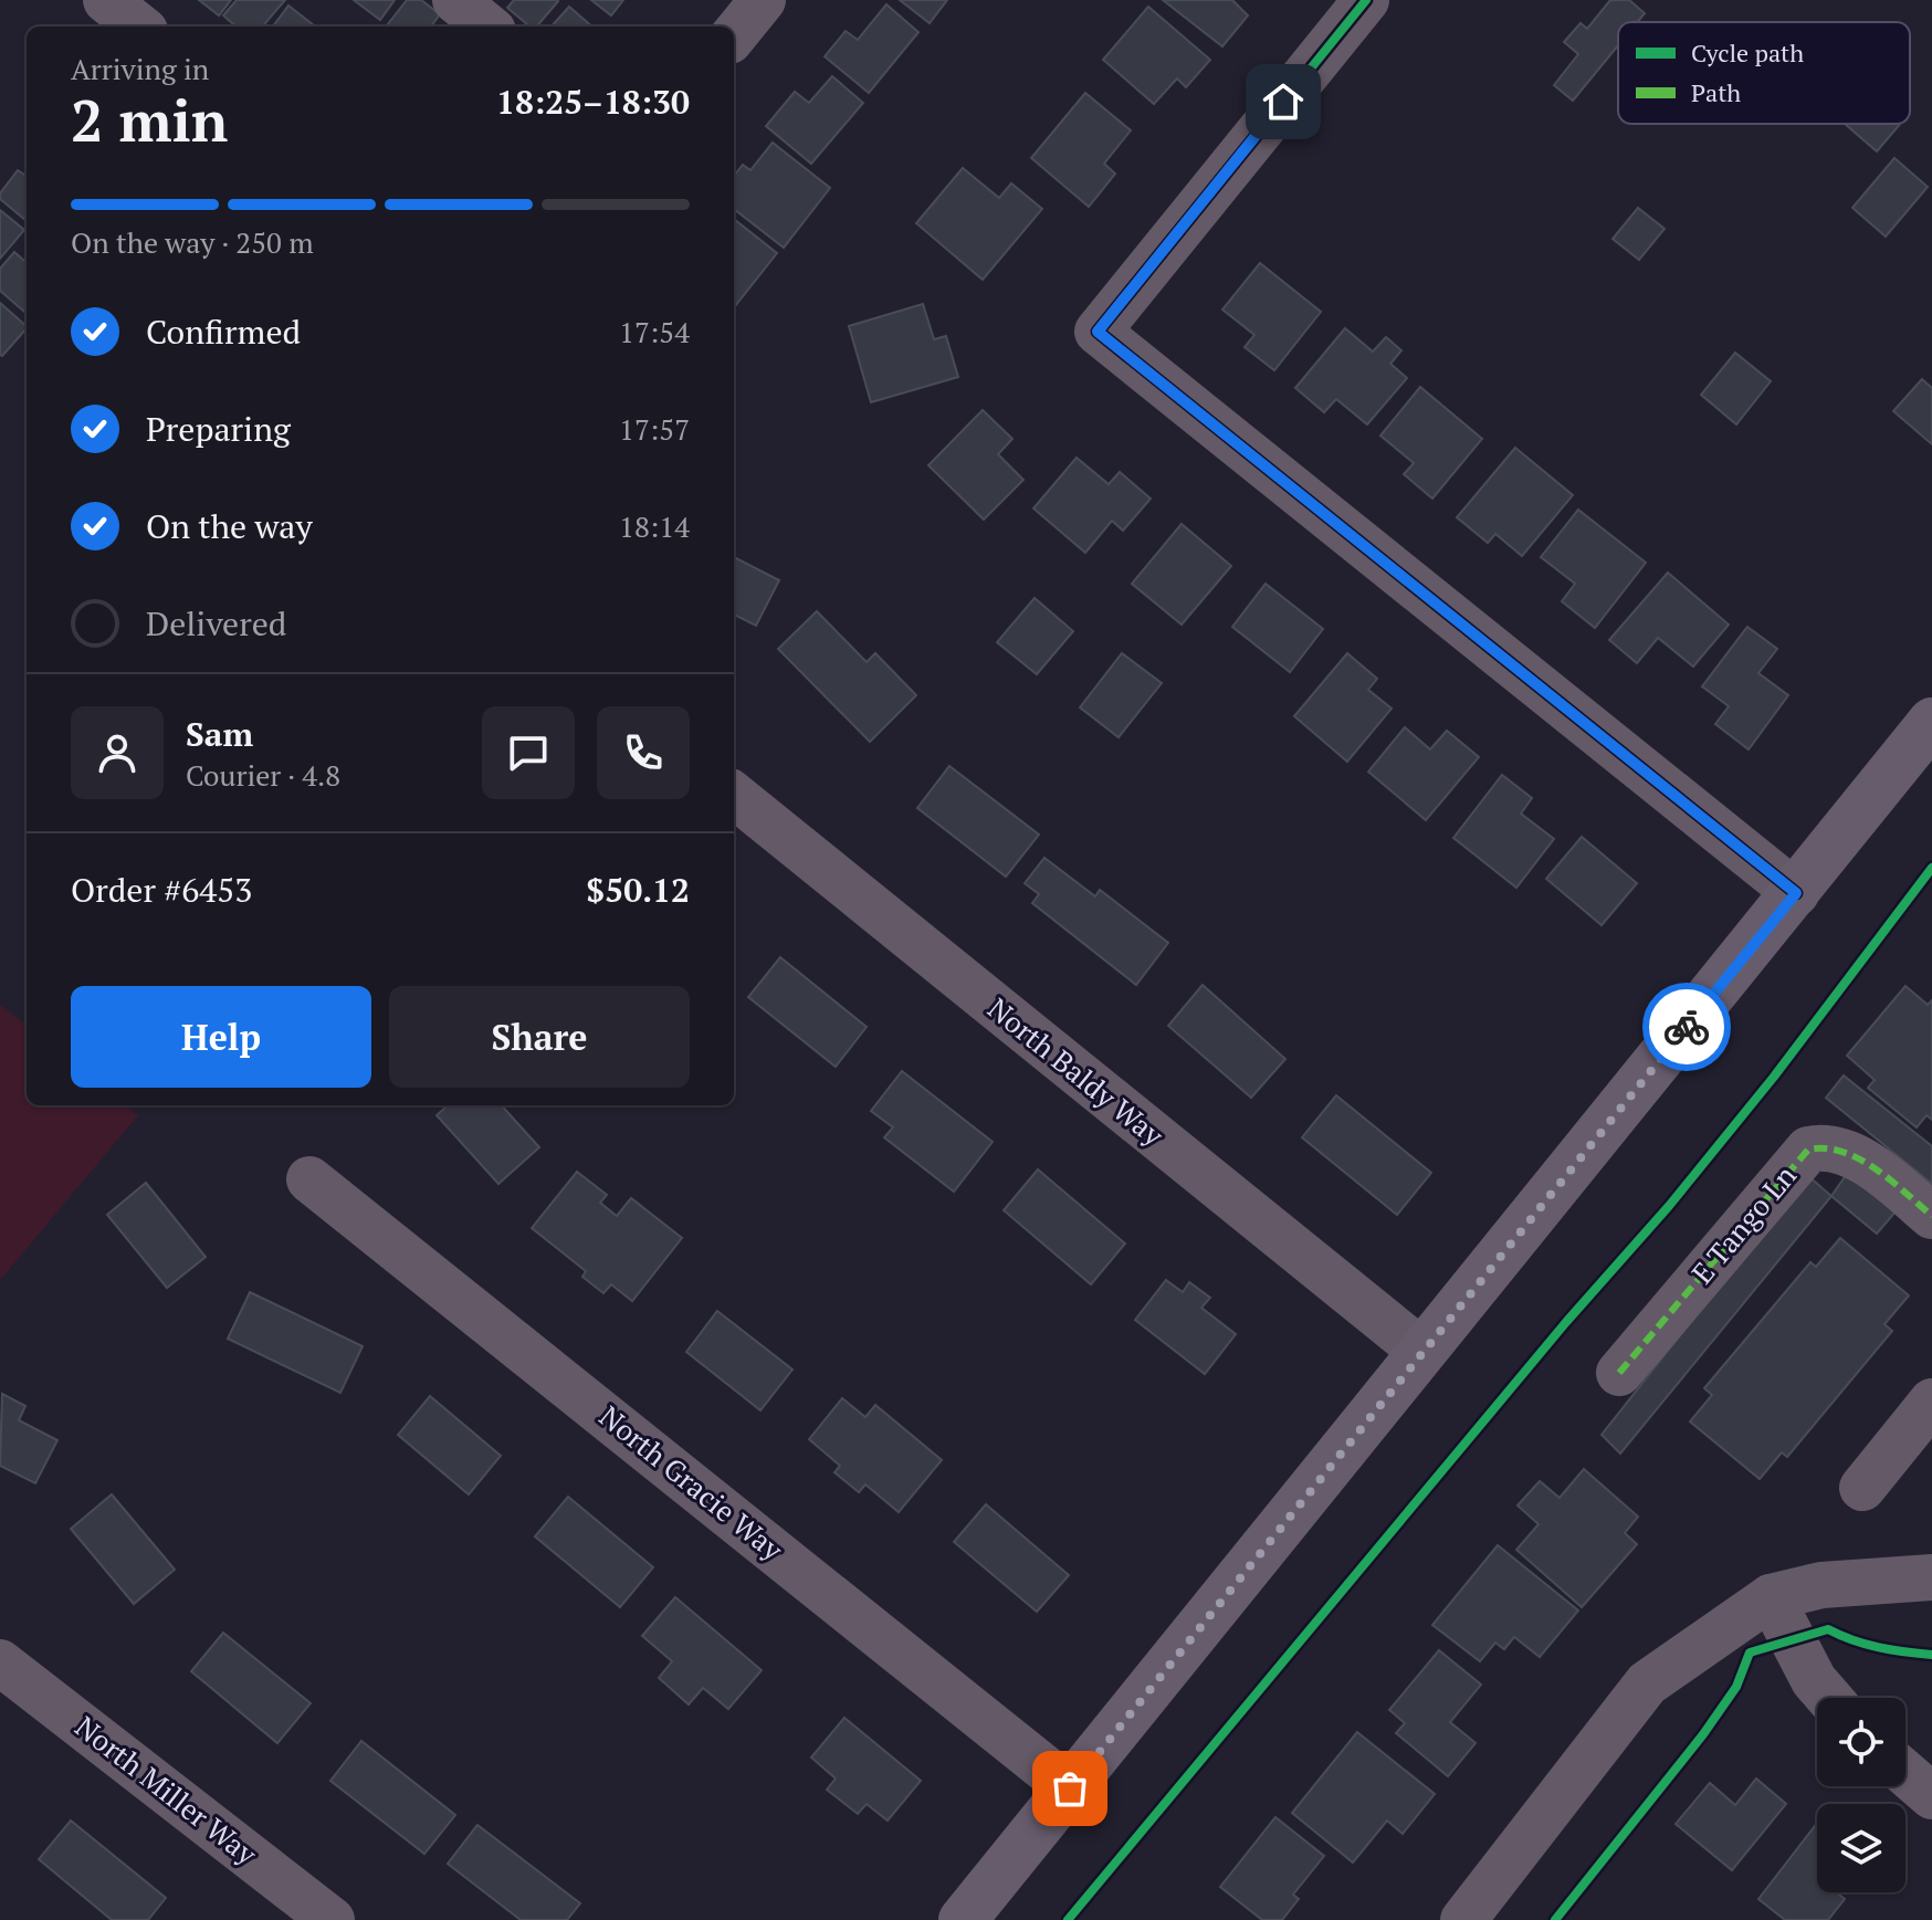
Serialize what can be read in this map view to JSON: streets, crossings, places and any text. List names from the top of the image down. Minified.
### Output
{"streets":{"street":["North Baldy Way","E Tango Ln","North Gracie Way","North Miller Way"]},"legend":["Cycle path","Path"],"page":{"heading":["2 min","Arriving in","18:25–18:30"],"panel":["Sam","Courier · 4.8","Order #6453","$50.12"],"bar":"On the way · 250 m","list":[["Confirmed","17:54"],["Preparing","17:57"],["On the way","18:14"],"Delivered"],"buttons":["Help","Share"]}}
